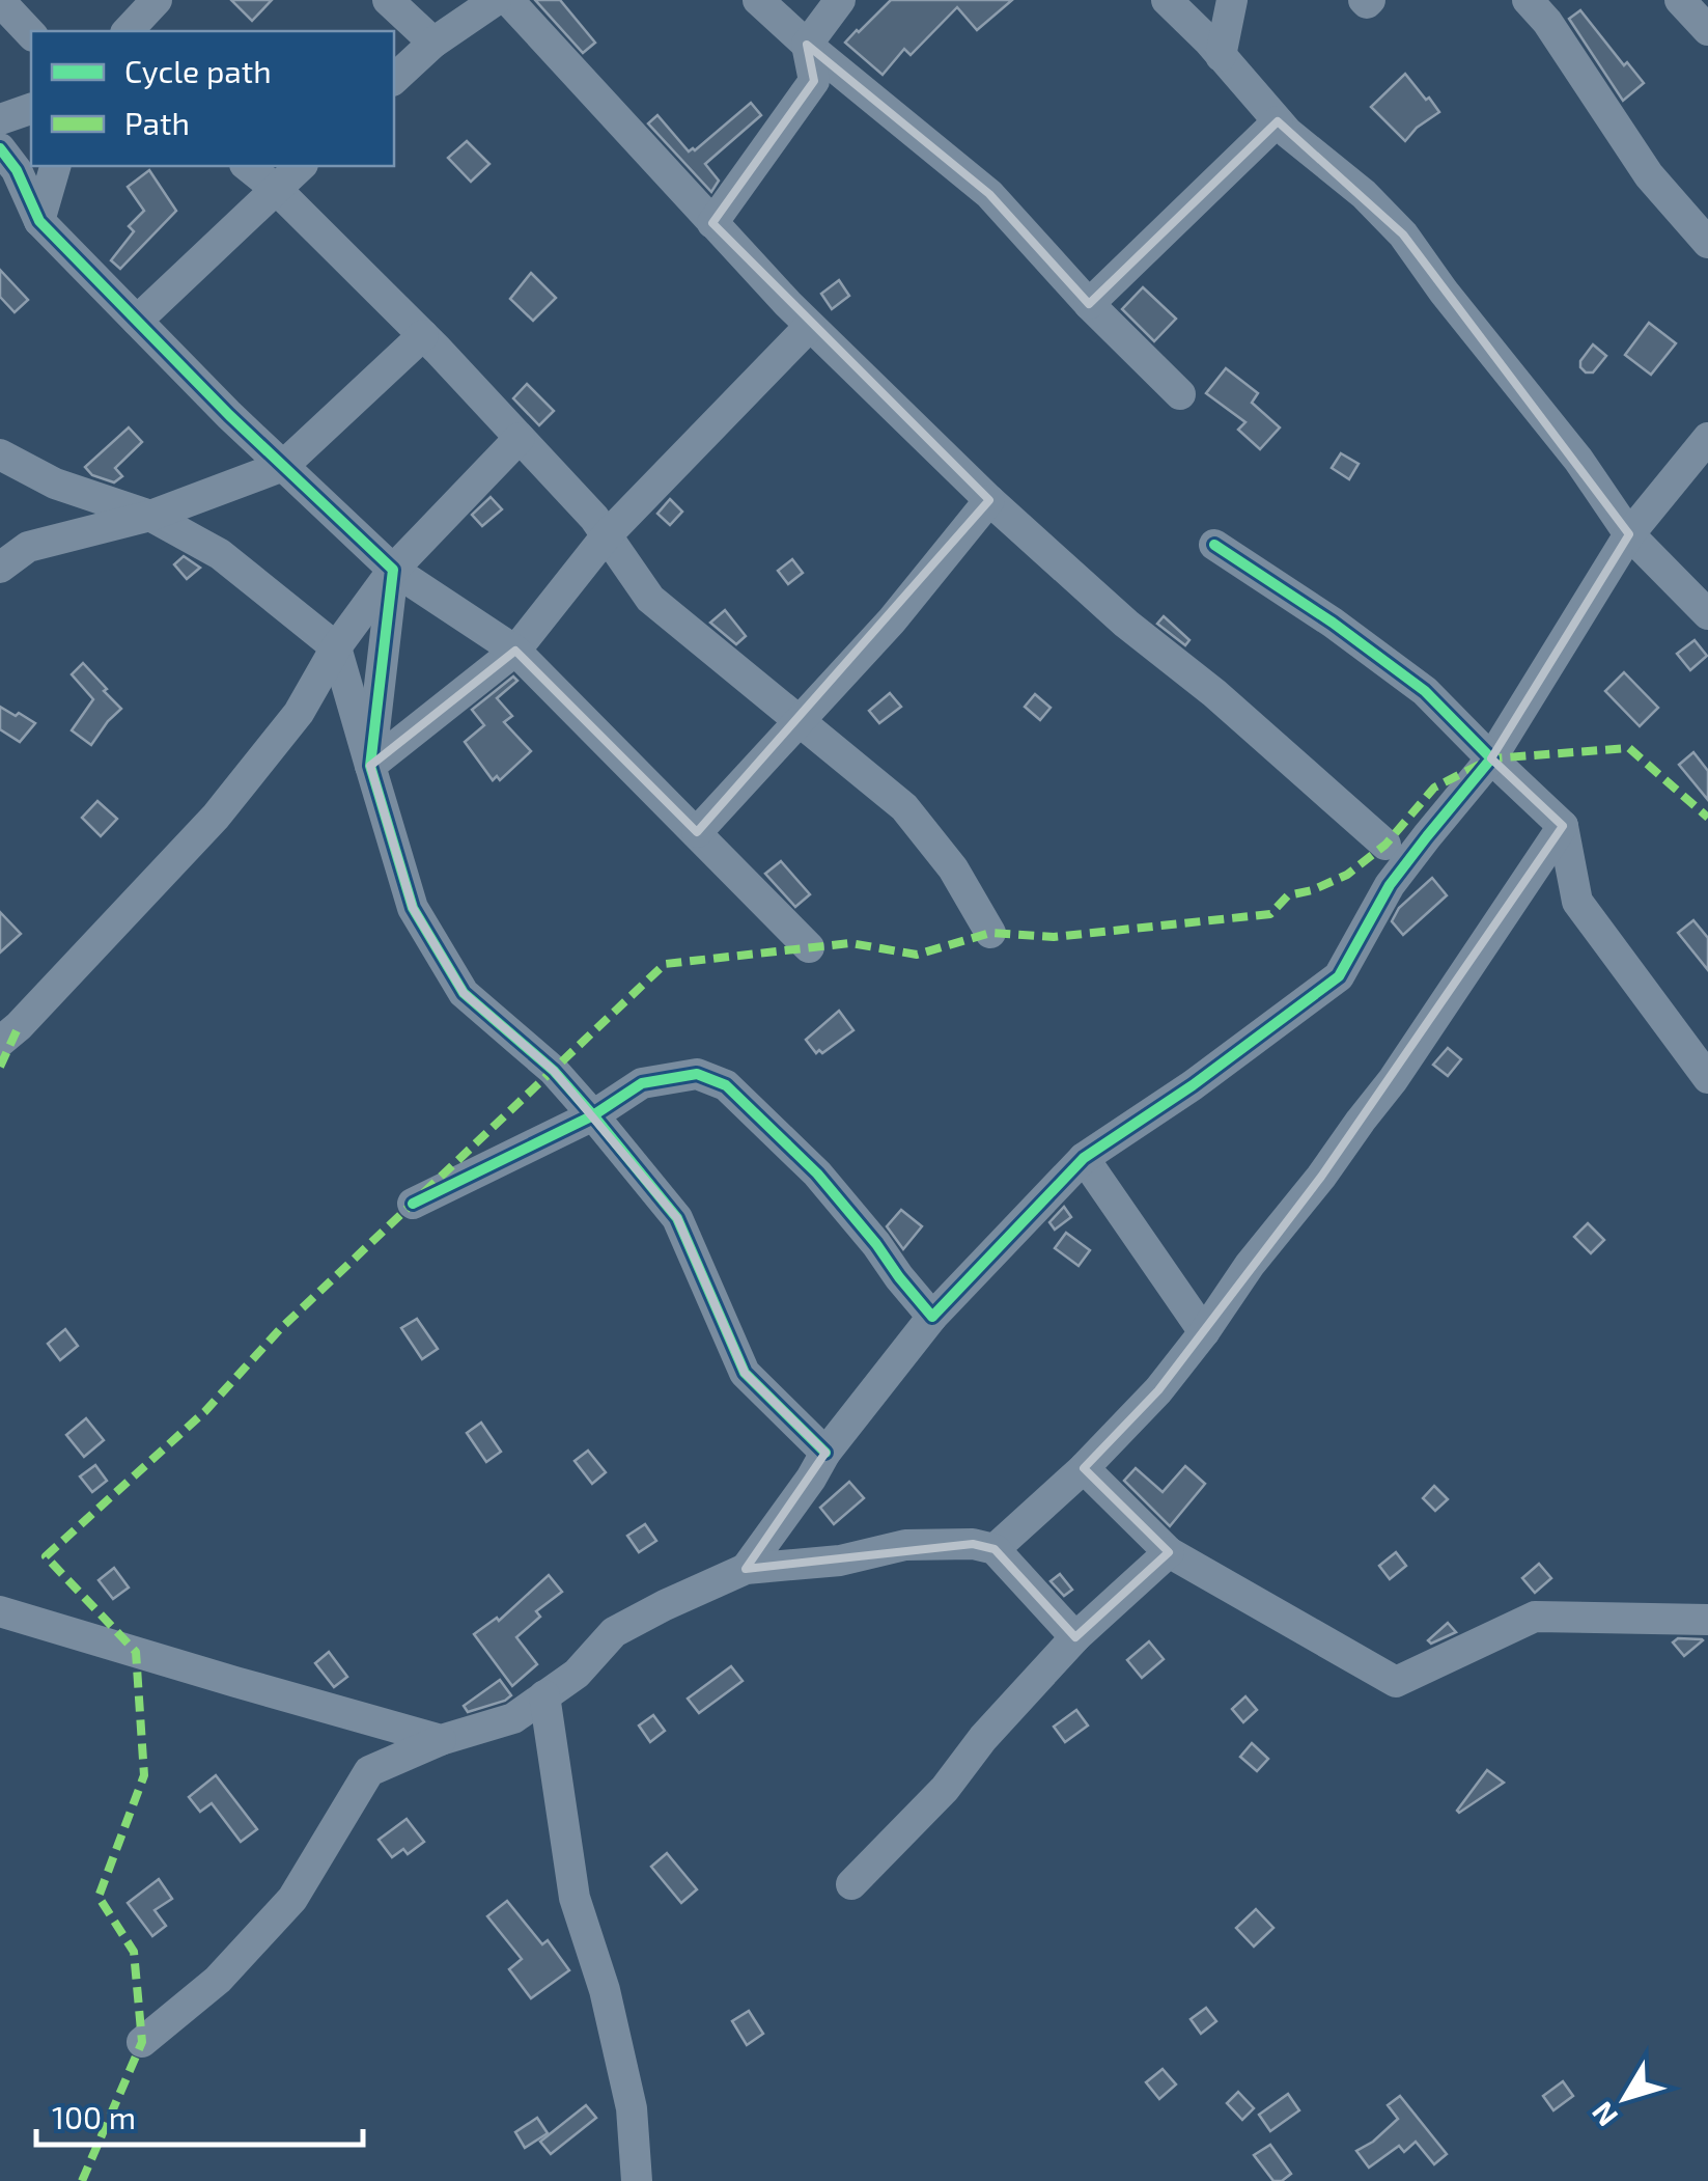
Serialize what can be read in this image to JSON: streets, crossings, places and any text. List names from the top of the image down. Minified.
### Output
{"legend":["Cycle path","Path"],"scale_bar":"100 m","north":"bottom left"}
